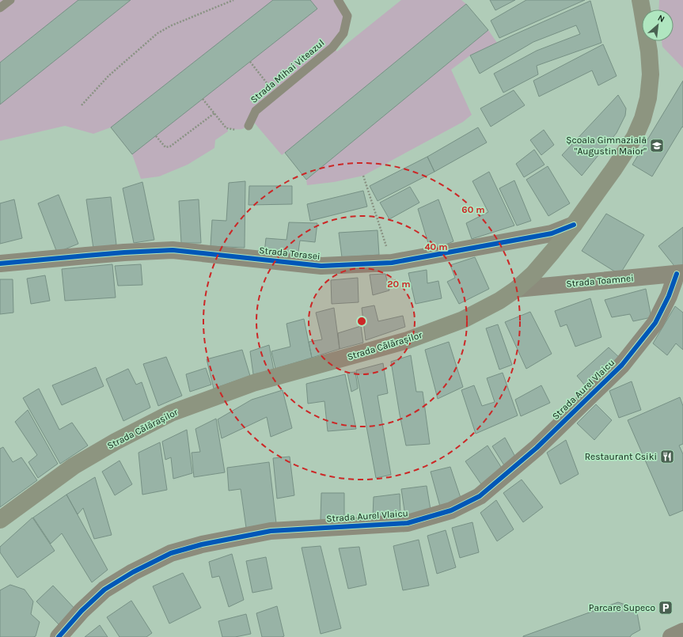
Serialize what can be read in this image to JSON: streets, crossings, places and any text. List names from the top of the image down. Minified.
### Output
{"streets":{"main road":["Strada Călărașilor"],"street":["Strada Terasei","Strada Toamnei","Strada Aurel Vlaicu"],"lane":["Strada Mihai Viteazul"]},"crossings":[["Strada Terasei","Strada Călărașilor"],["Strada Toamnei","Strada Călărașilor"],["Strada Toamnei","Strada Aurel Vlaicu"]],"places":{"school or university":["Școala Gimnazială \"Augustin Maior\""],"restaurant":["Restaurant Csiki"],"parking":["Parcare Supeco"]},"north":"top right","rings":["60 m","40 m","20 m"]}
